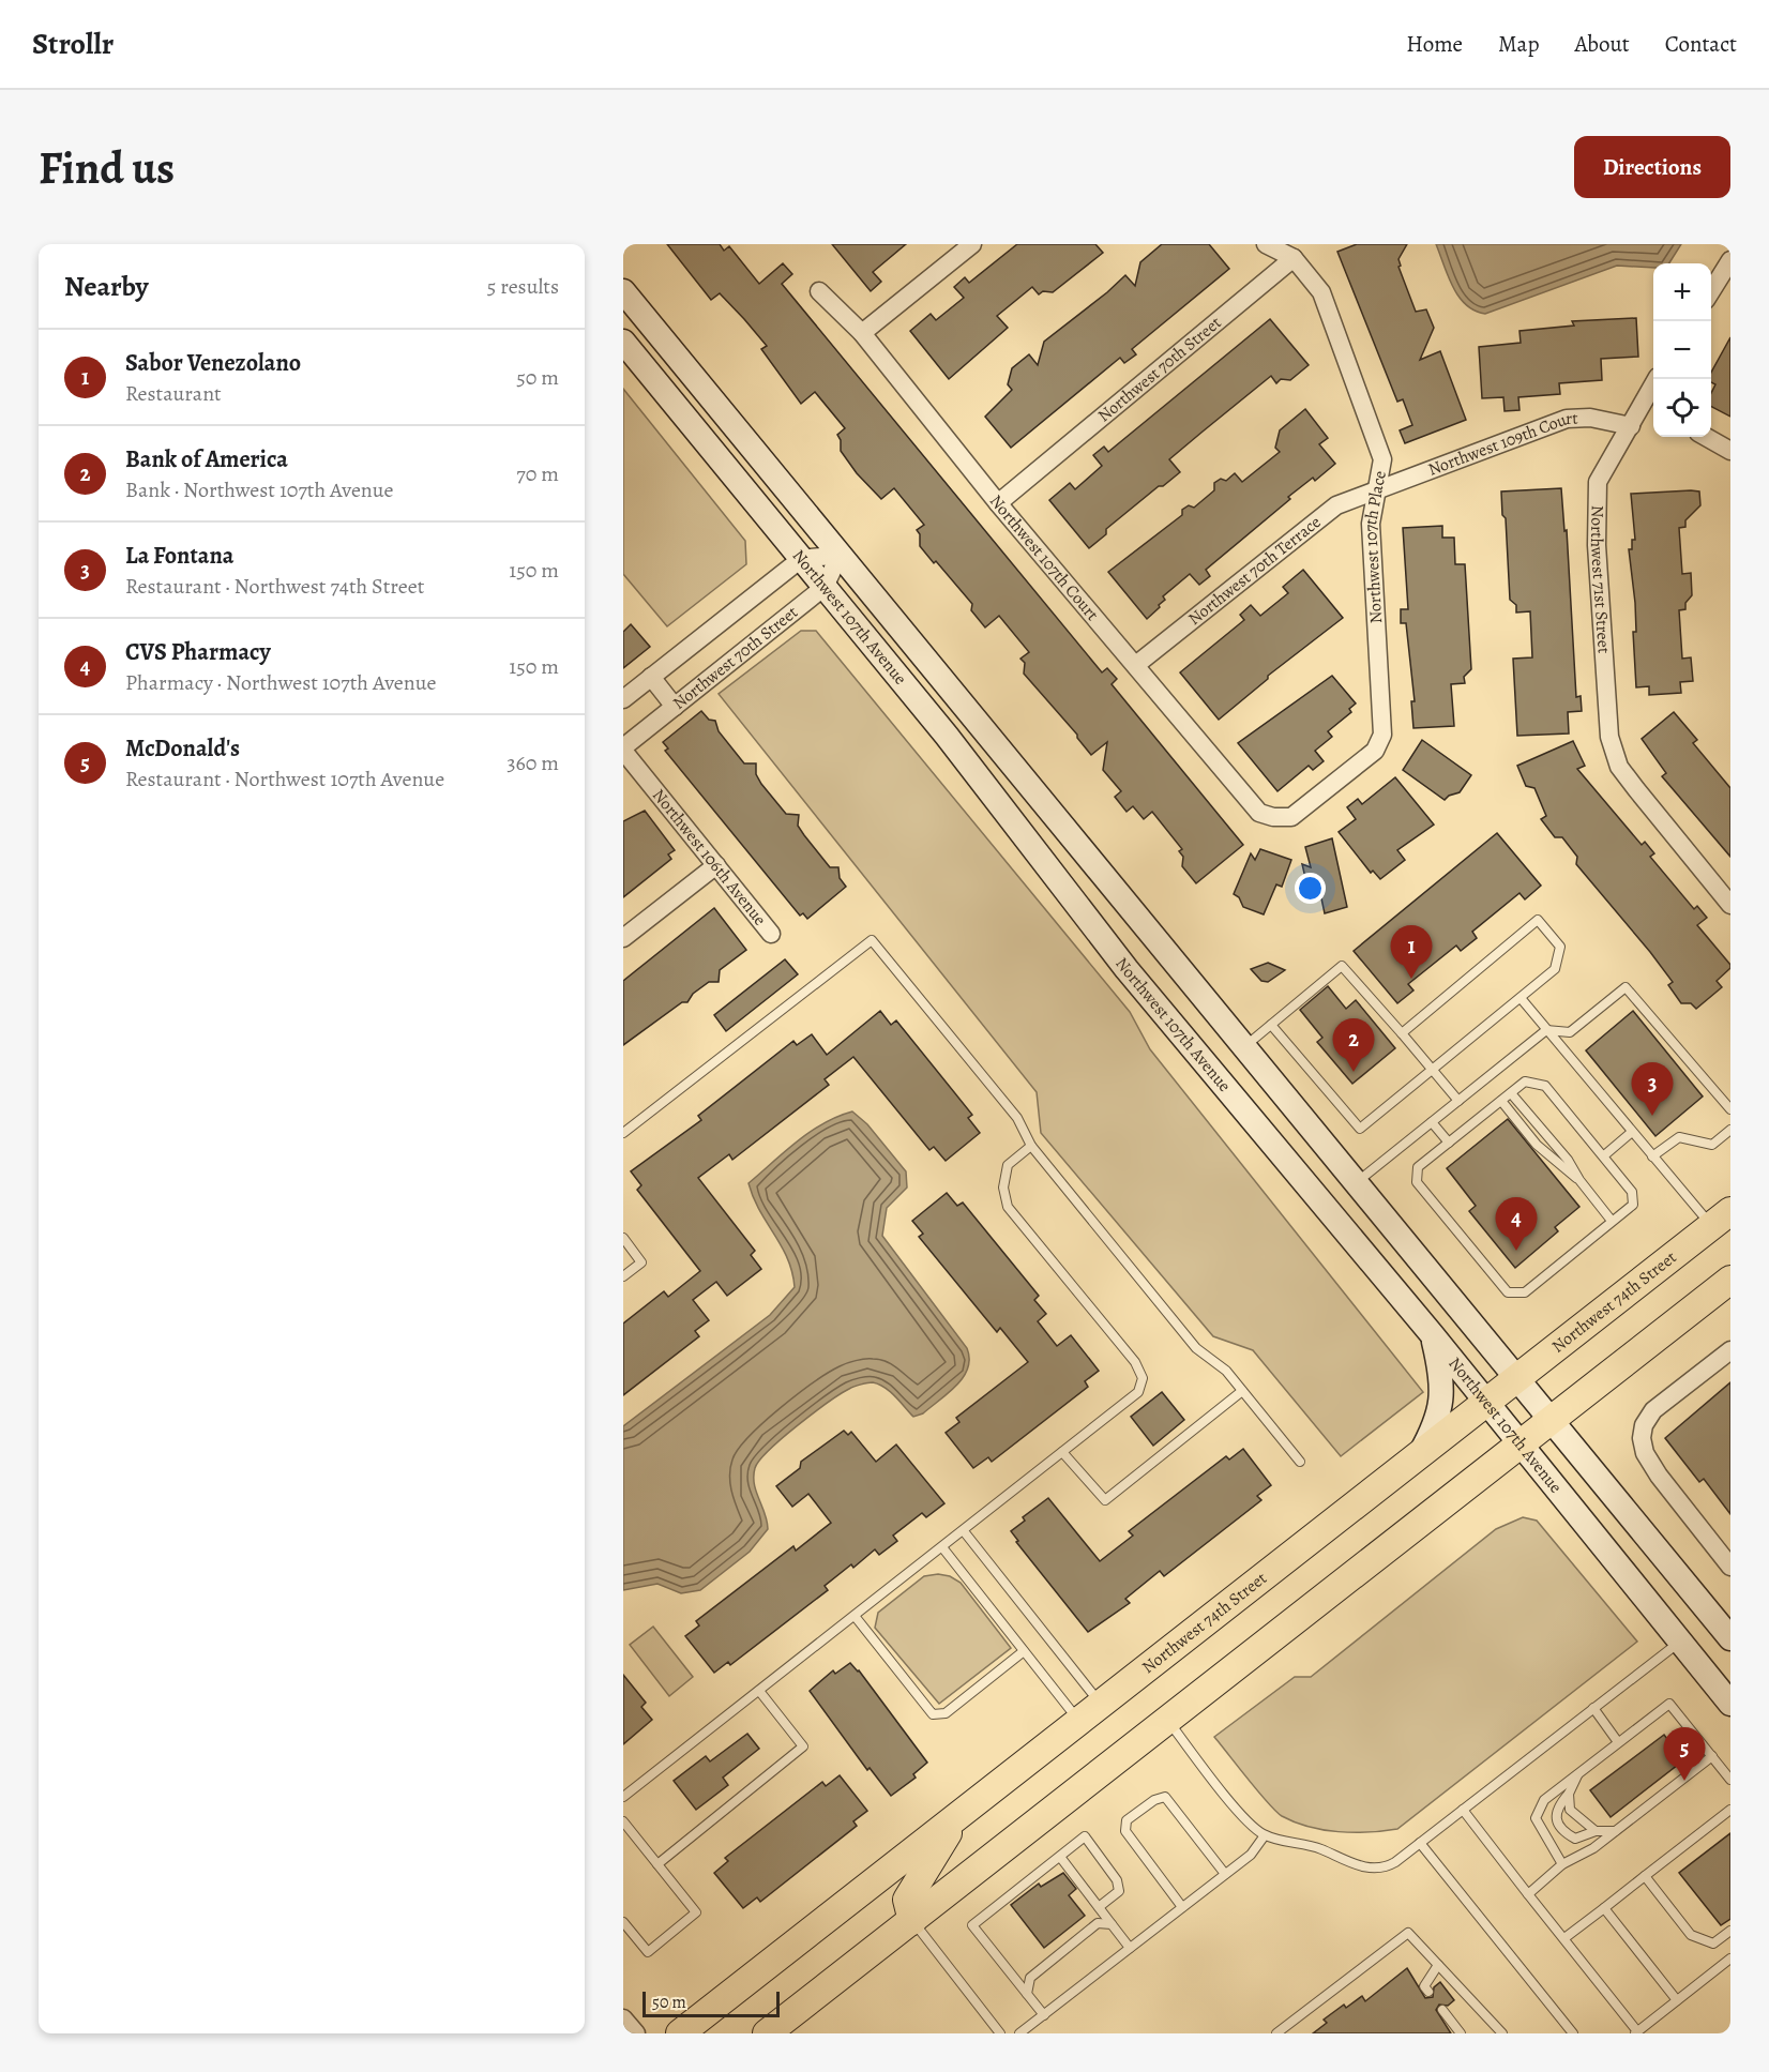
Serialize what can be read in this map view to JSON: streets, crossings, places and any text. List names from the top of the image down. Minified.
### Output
{"streets":{"main road":["Northwest 107th Avenue","Northwest 74th Street"],"street":["Northwest 70th Street","Northwest 109th Court","Northwest 107th Place","Northwest 107th Court","Northwest 70th Terrace","Northwest 71st Street","Northwest 106th Avenue"]},"crossings":[["Northwest 70th Street","Northwest 107th Place"],["Northwest 70th Street","Northwest 107th Court"],["Northwest 70th Street","Northwest 107th Avenue"],["Northwest 70th Street","Northwest 106th Avenue"],["Northwest 109th Court","Northwest 107th Place"],["Northwest 109th Court","Northwest 70th Terrace"],["Northwest 109th Court","Northwest 71st Street"],["Northwest 107th Place","Northwest 107th Court"],["Northwest 107th Place","Northwest 70th Terrace"],["Northwest 107th Court","Northwest 70th Terrace"],["Northwest 107th Avenue","Northwest 74th Street"]],"scale_bar":"50 m","page":{"header":"Strollr","nav":["Home","Map","About","Contact"],"buttons":"Directions","title":"Find us","heading":["Nearby","5 results"],"map_buttons":["+","−"],"list":[{"mark":"1","name":"Sabor Venezolano","note":"Restaurant","value":"50 m"},{"mark":"2","name":"Bank of America","note":"Bank · Northwest 107th Avenue","value":"70 m"},{"mark":"3","name":"La Fontana","note":"Restaurant · Northwest 74th Street","value":"150 m"},{"mark":"4","name":"CVS Pharmacy","note":"Pharmacy · Northwest 107th Avenue","value":"150 m"},{"mark":"5","name":"McDonald's","note":"Restaurant · Northwest 107th Avenue","value":"360 m"}],"pins":["1","2","3","4","5"],"scale":"50 m"}}
